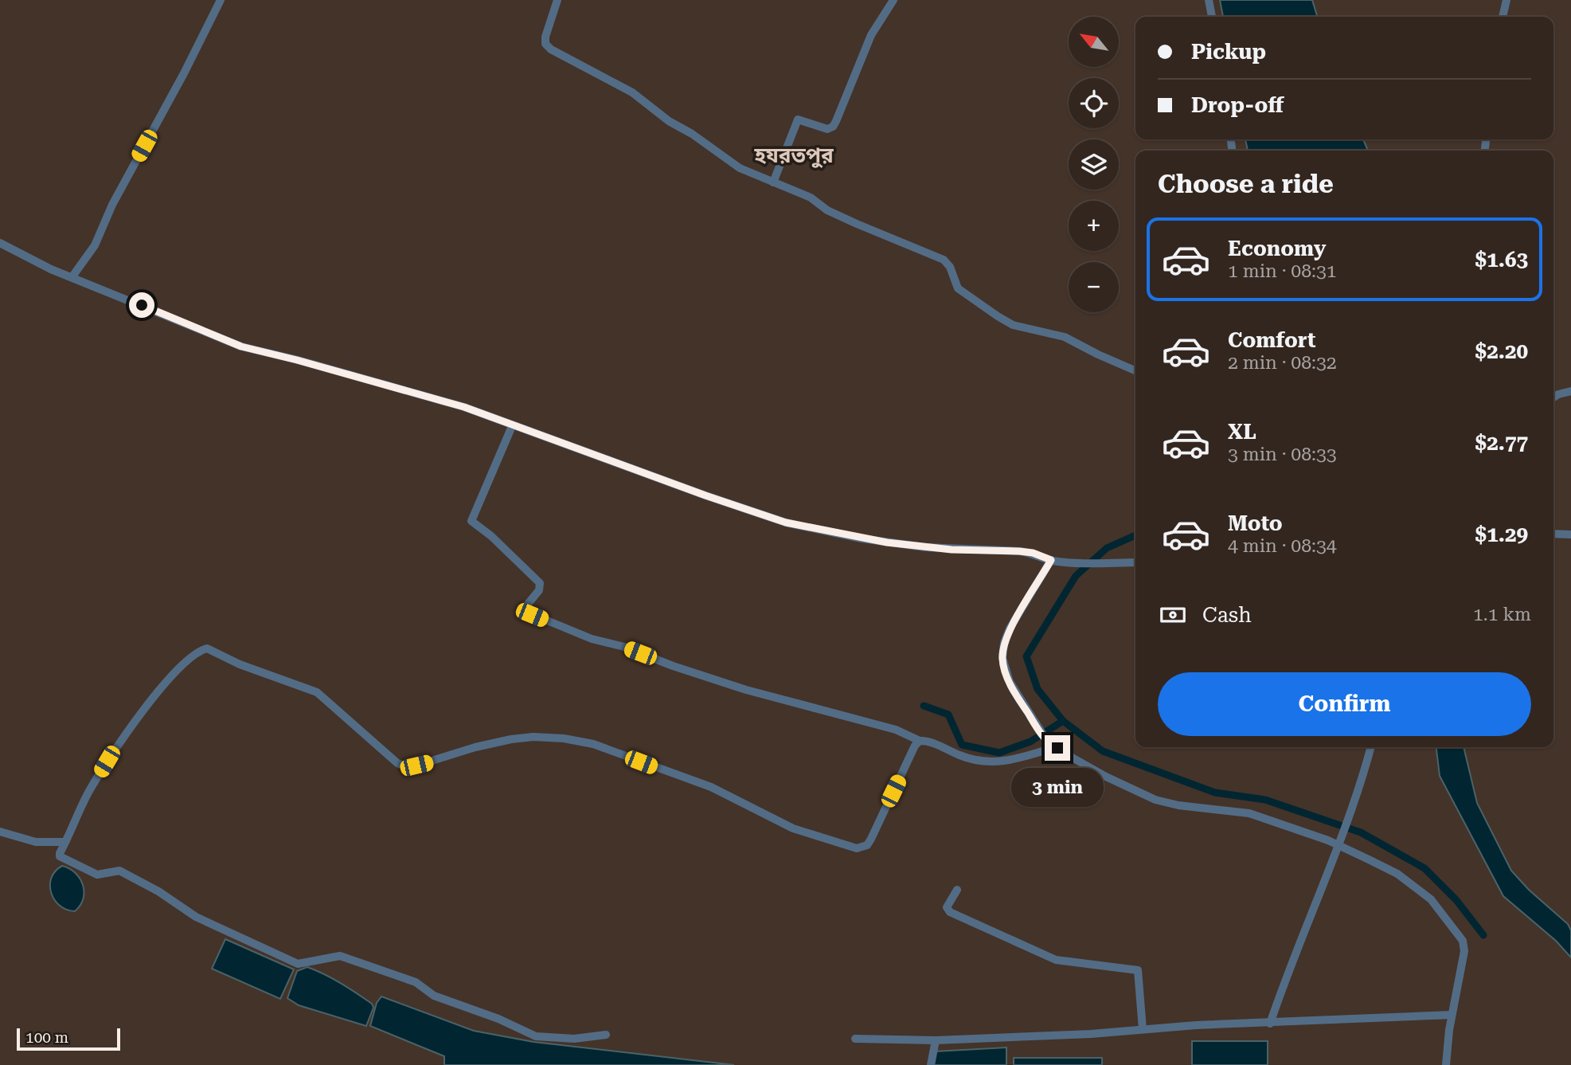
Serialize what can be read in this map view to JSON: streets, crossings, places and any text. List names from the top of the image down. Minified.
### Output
{"districts":["হযরতপুর"],"scale_bar":"100 m","north":"top left","page":{"map_buttons":["+","−"],"banner":["Pickup","Drop-off"],"heading":"Choose a ride","list":[{"name":"Economy","note":"1 min · 08:31","value":"$1.63"},{"name":"Comfort","note":"2 min · 08:32","value":"$2.20"},{"name":"XL","note":"3 min · 08:33","value":"$2.77"},{"name":"Moto","note":"4 min · 08:34","value":"$1.29"}],"pay":["Cash","1.1 km"],"buttons":"Confirm","bubble":"3 min","scale":"100 m"}}
